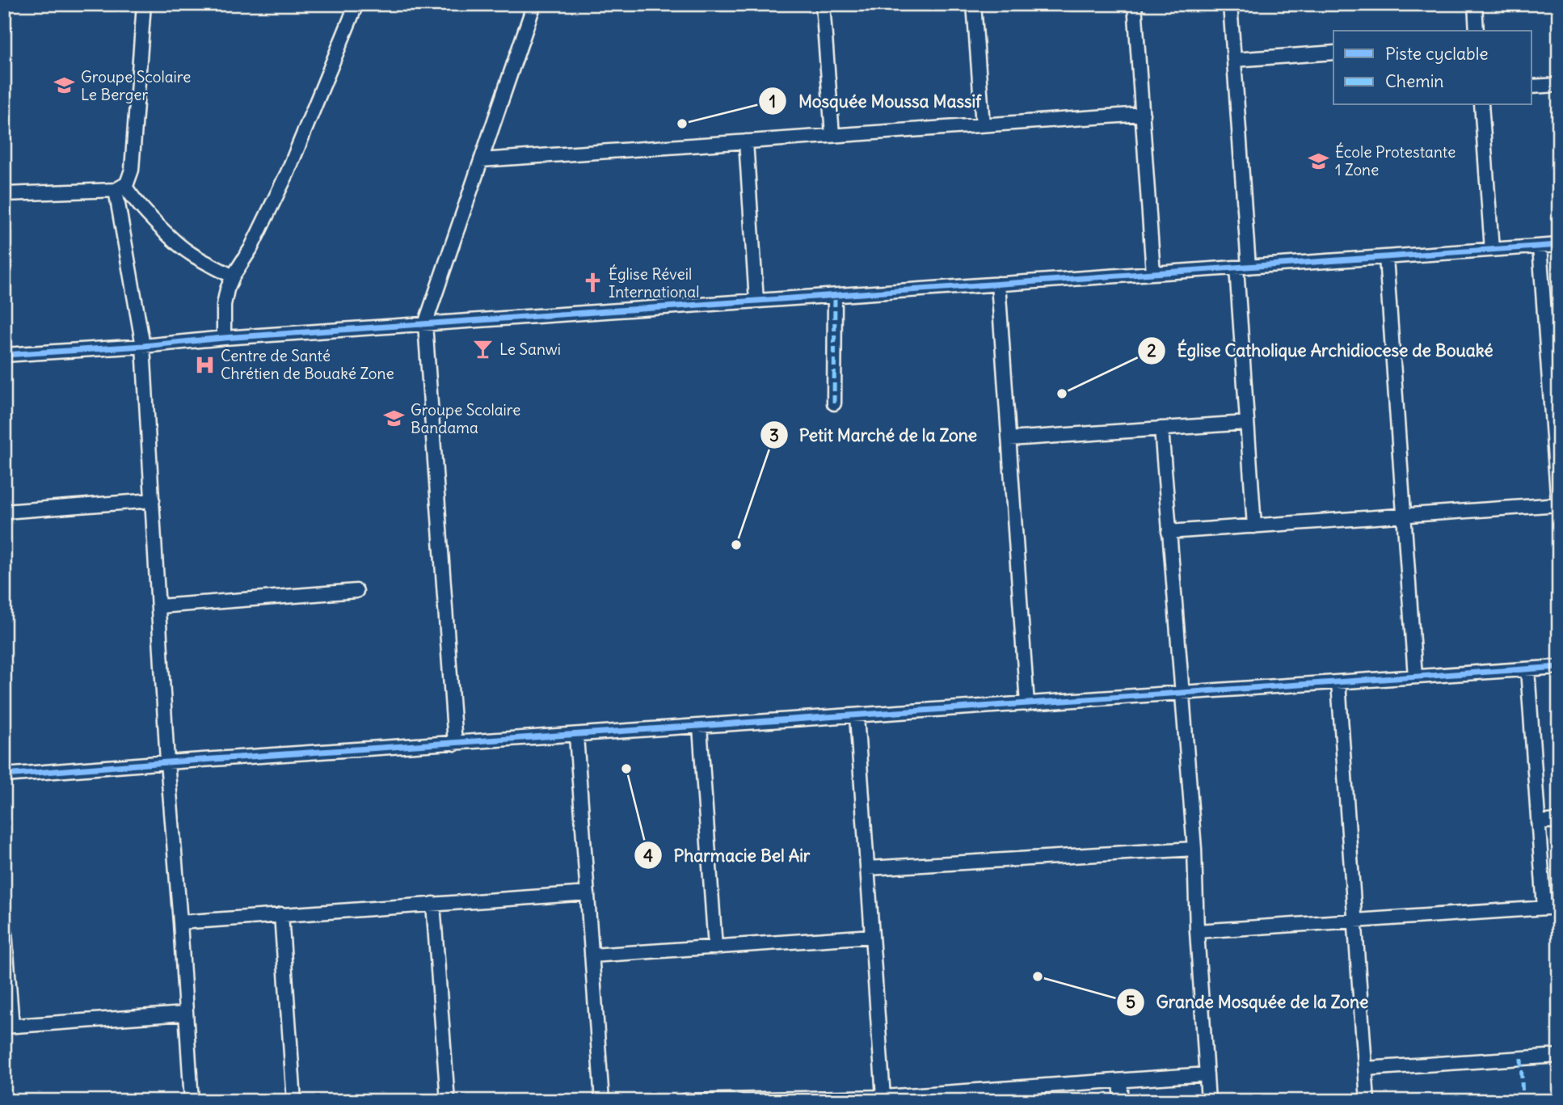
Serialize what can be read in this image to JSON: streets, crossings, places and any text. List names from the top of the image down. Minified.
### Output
{"places":{"school or university":["Groupe Scolaire Le Berger","École Protestante 1 Zone","Groupe Scolaire Bandama"],"other":["Mosquée Moussa Massif","Église Catholique Archidiocese de Bouaké","Petit Marché de la Zone","Pharmacie Bel Air","Grande Mosquée de la Zone"],"church":["Église Réveil International"],"bar":["Le Sanwi"],"hospital":["Centre de Santé Chrétien de Bouaké Zone"]},"legend":["Piste cyclable","Chemin"]}
